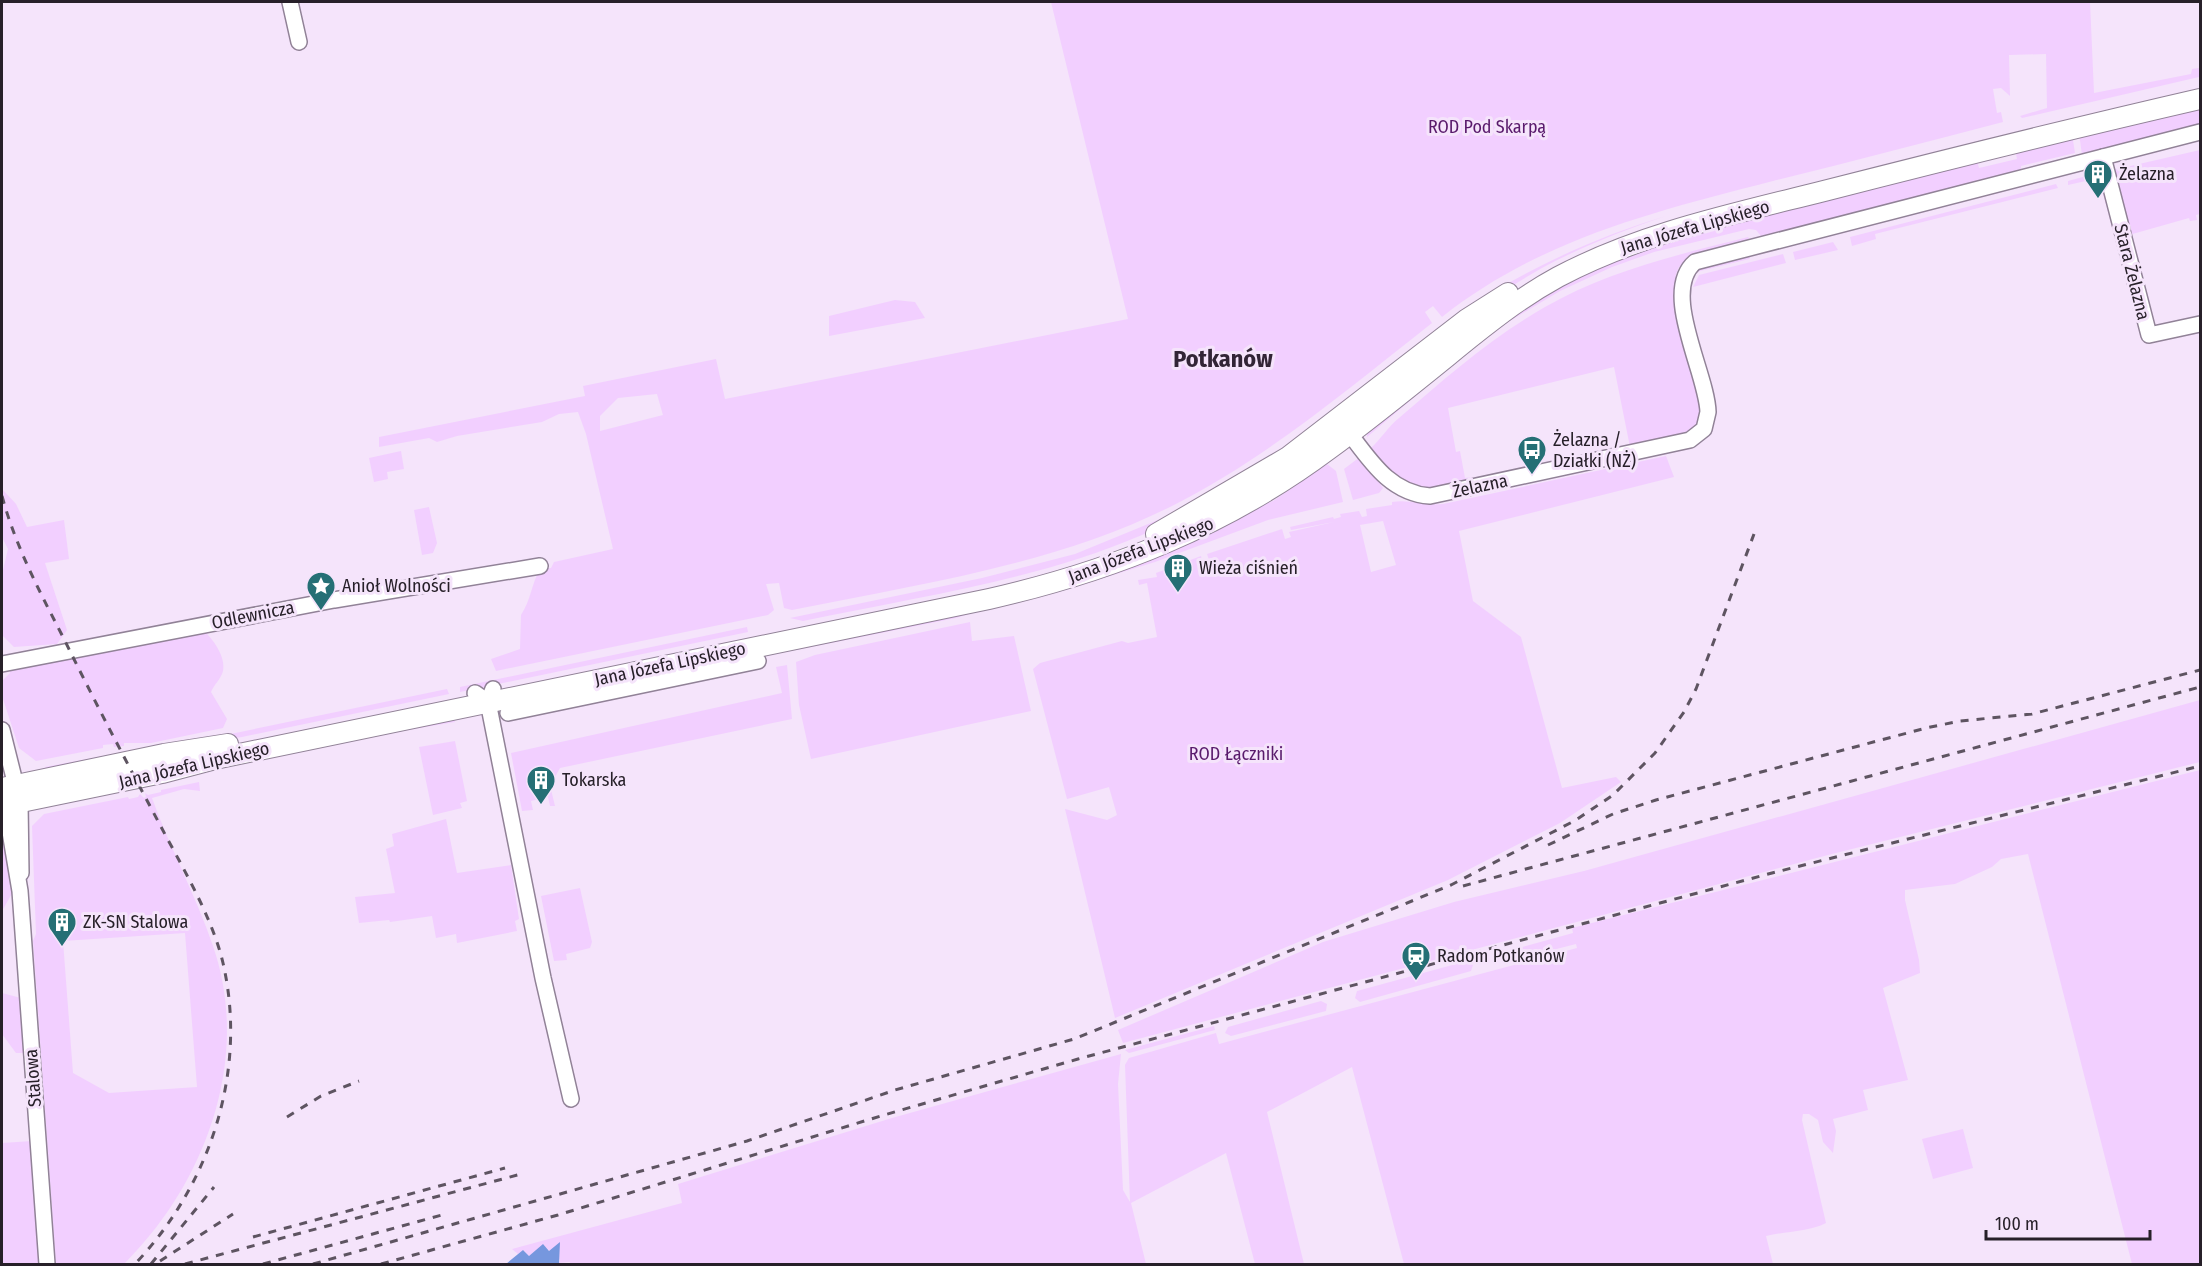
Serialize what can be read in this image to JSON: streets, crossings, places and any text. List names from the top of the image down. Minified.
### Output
{"streets":{"main road":["Jana Józefa Lipskiego"],"street":["Stara Żelazna","Żelazna","Odlewnicza","Stalowa"]},"crossings":[["Jana Józefa Lipskiego","Żelazna"],["Jana Józefa Lipskiego","Stalowa"],["Stara Żelazna","Żelazna"]],"districts":["Potkanów"],"parks":["ROD Pod Skarpą","ROD Łączniki"],"places":{"building":["Żelazna","Wieża ciśnień","Tokarska","ZK-SN Stalowa"],"bus stop":["Żelazna / Działki (NŻ)"],"place":["Anioł Wolności"],"station":["Radom Potkanów"]},"scale_bar":"100 m"}
